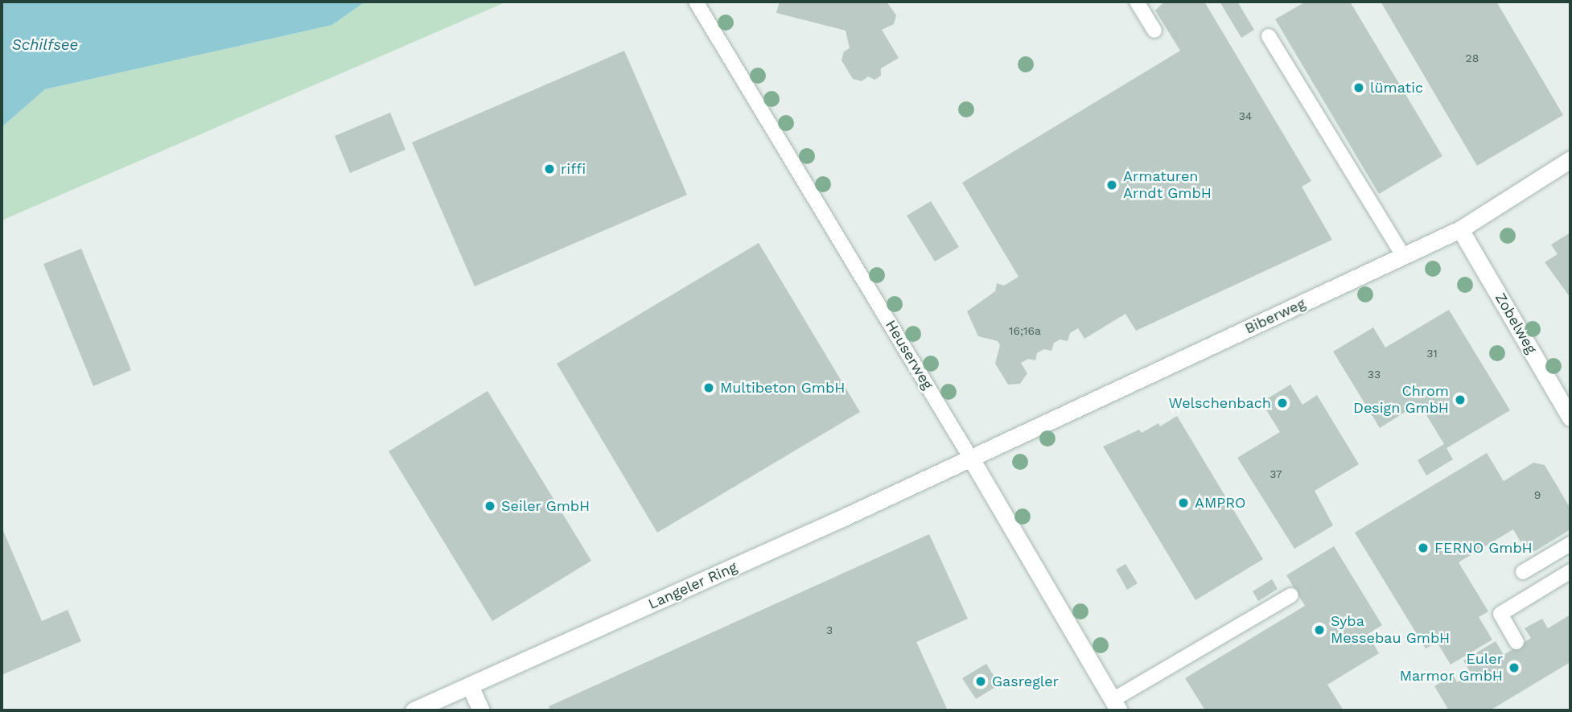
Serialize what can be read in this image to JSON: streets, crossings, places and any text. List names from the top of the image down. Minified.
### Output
{"streets":{"street":["Biberweg","Zobelweg","Heuserweg","Langeler Ring"]},"crossings":[["Biberweg","Zobelweg"],["Biberweg","Heuserweg"],["Biberweg","Langeler Ring"],["Heuserweg","Langeler Ring"]],"water":["Schilfsee"],"places":["lümatic","riffi","Armaturen Arndt GmbH","Multibeton GmbH","Chrom Design GmbH","Welschenbach","AMPRO","Seiler GmbH","FERNO GmbH","Syba Messebau GmbH","Euler Marmor GmbH","Gasregler"],"house_numbers":["28","34","16;16a","31","33","37","9","3"]}
